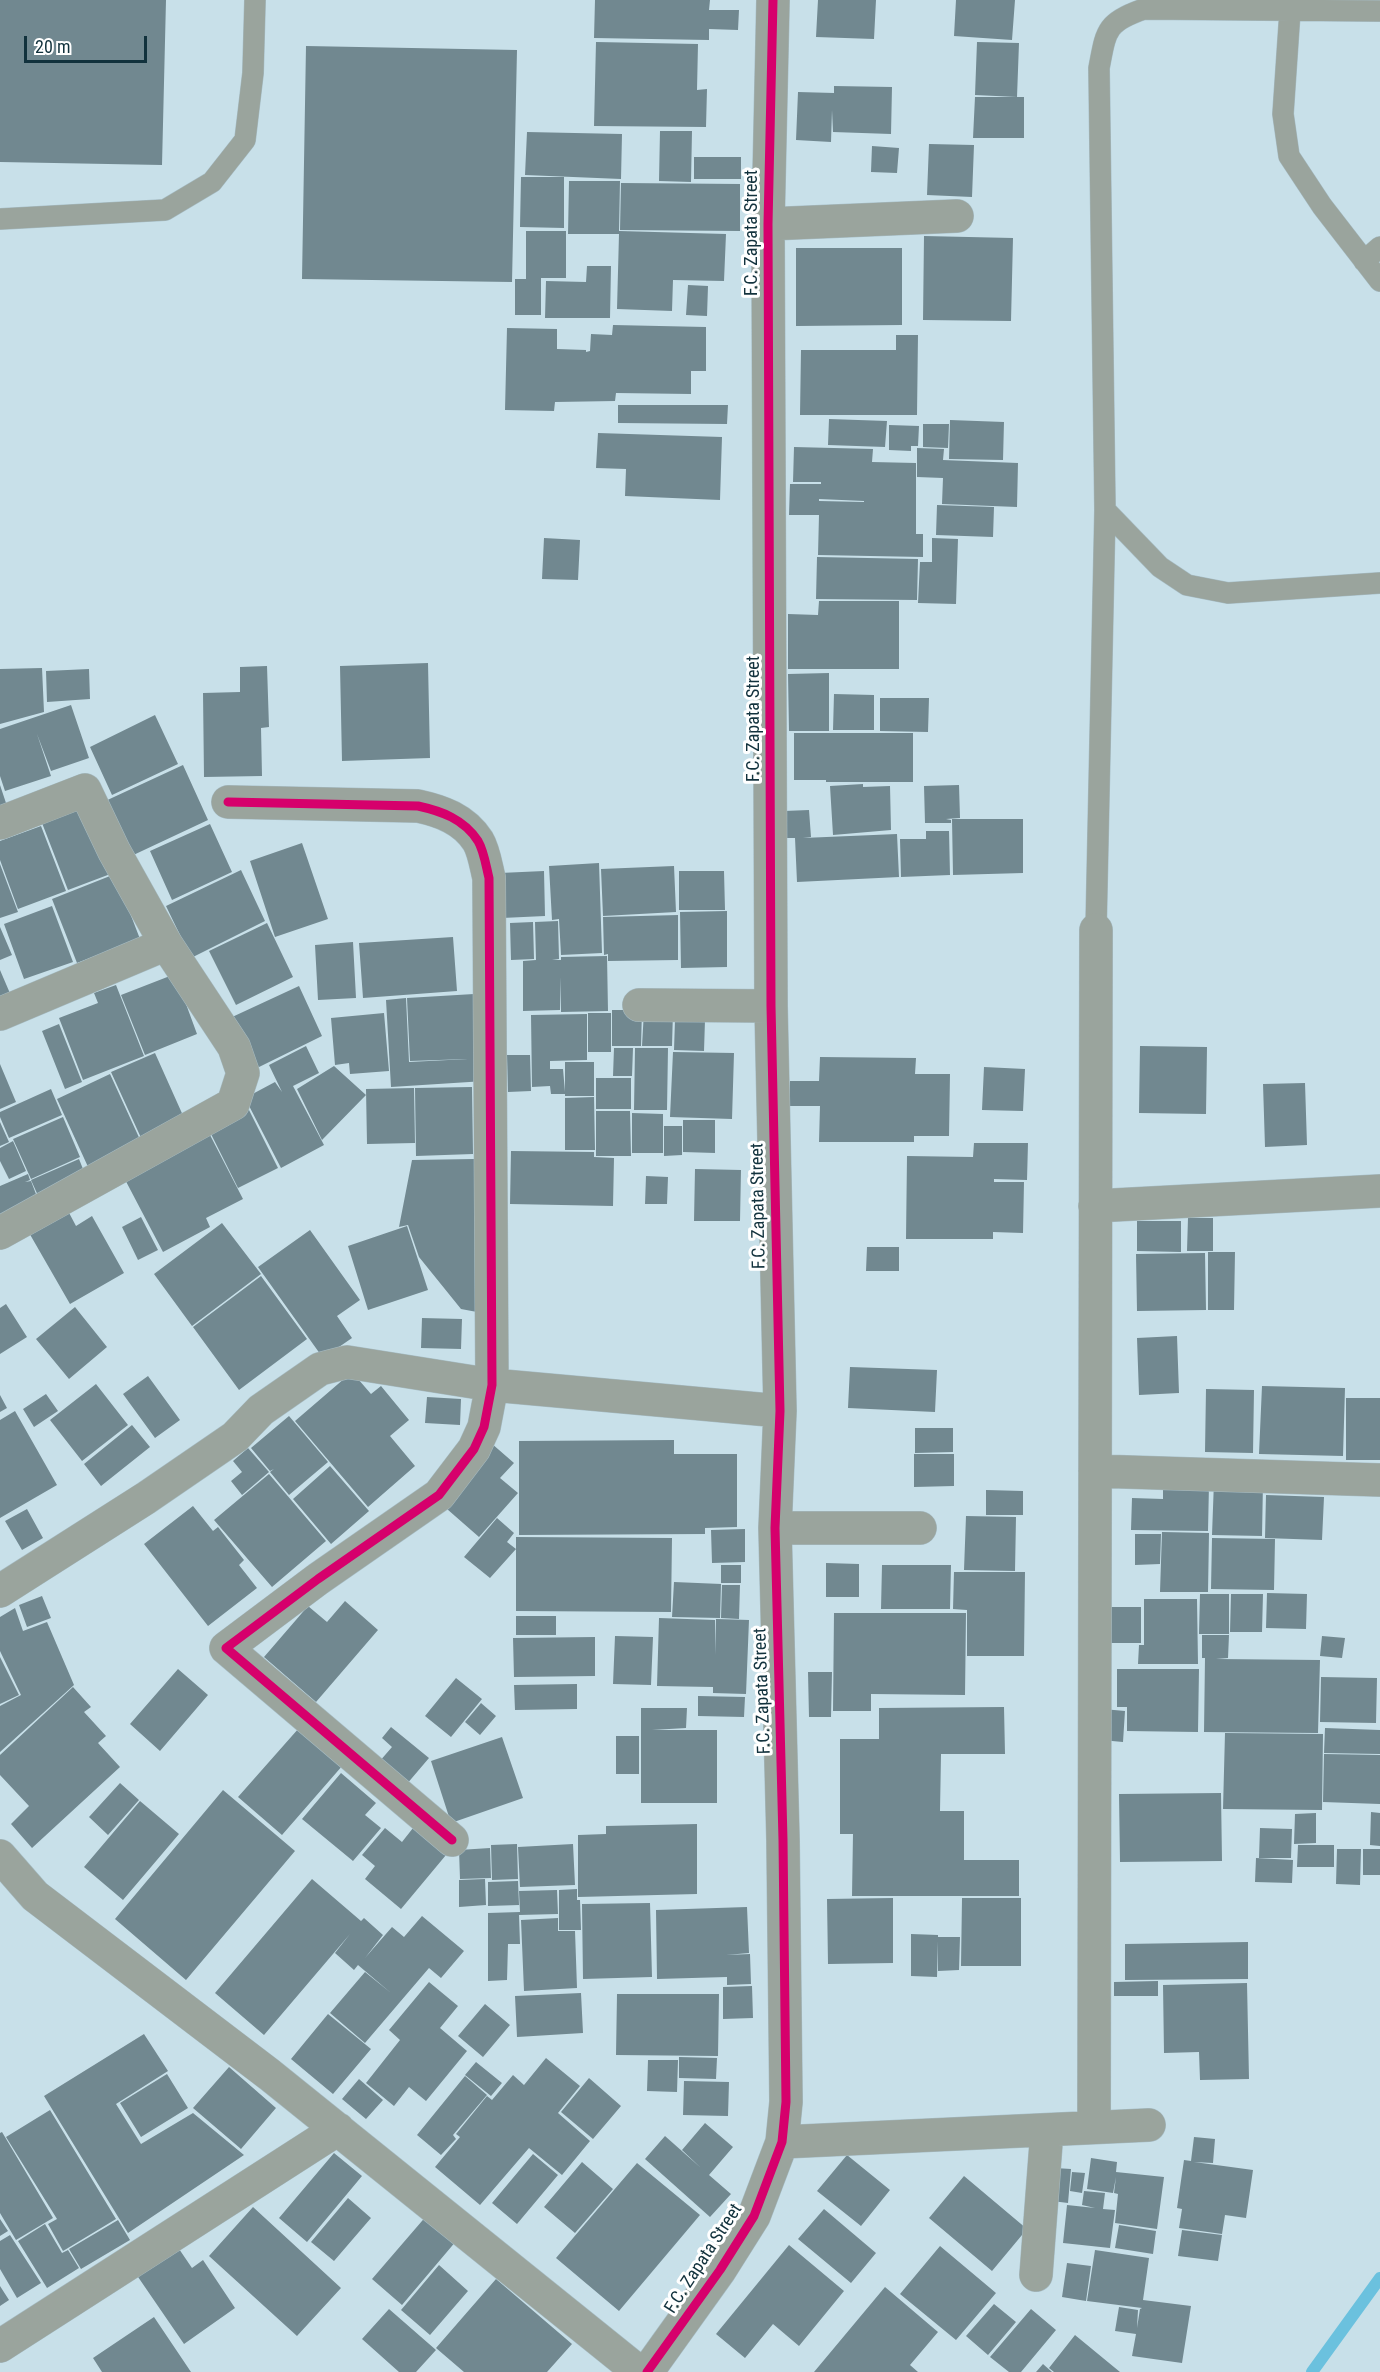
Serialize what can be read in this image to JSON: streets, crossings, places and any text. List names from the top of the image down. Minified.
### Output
{"streets":{"street":["F.C. Zapata Street"]},"scale_bar":"20 m"}
